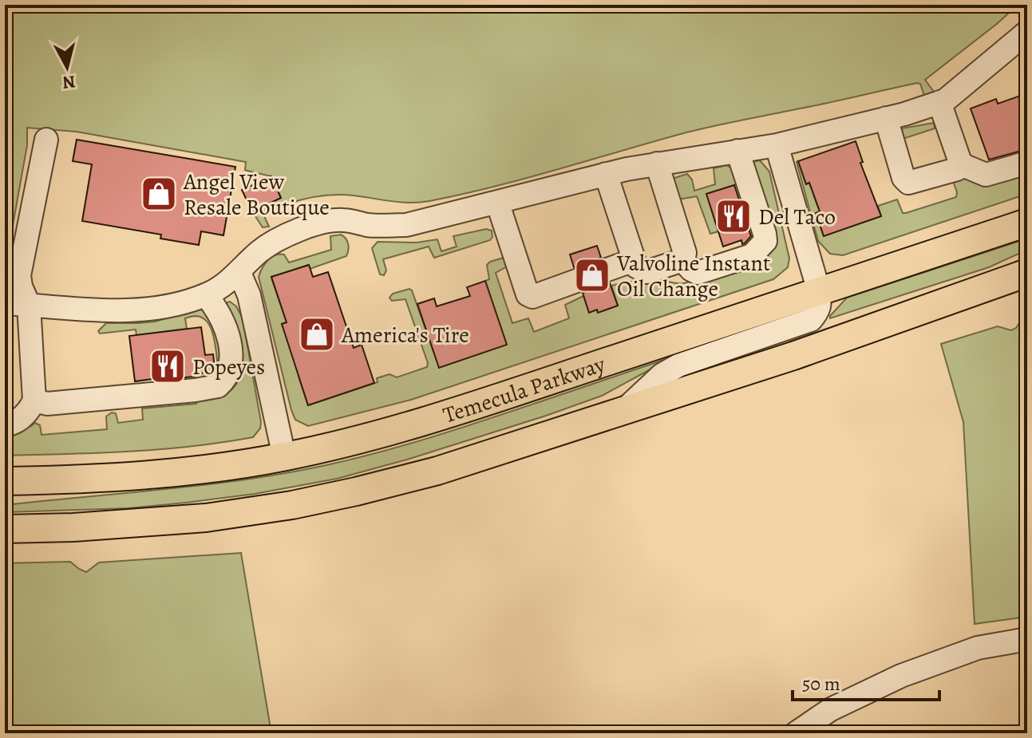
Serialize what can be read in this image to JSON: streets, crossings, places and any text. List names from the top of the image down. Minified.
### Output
{"streets":{"main road":["Temecula Parkway"]},"places":{"shop":["Angel View Resale Boutique","Valvoline Instant Oil Change","America's Tire"],"restaurant":["Del Taco","Popeyes"]},"scale_bar":"50 m","north":"bottom"}
